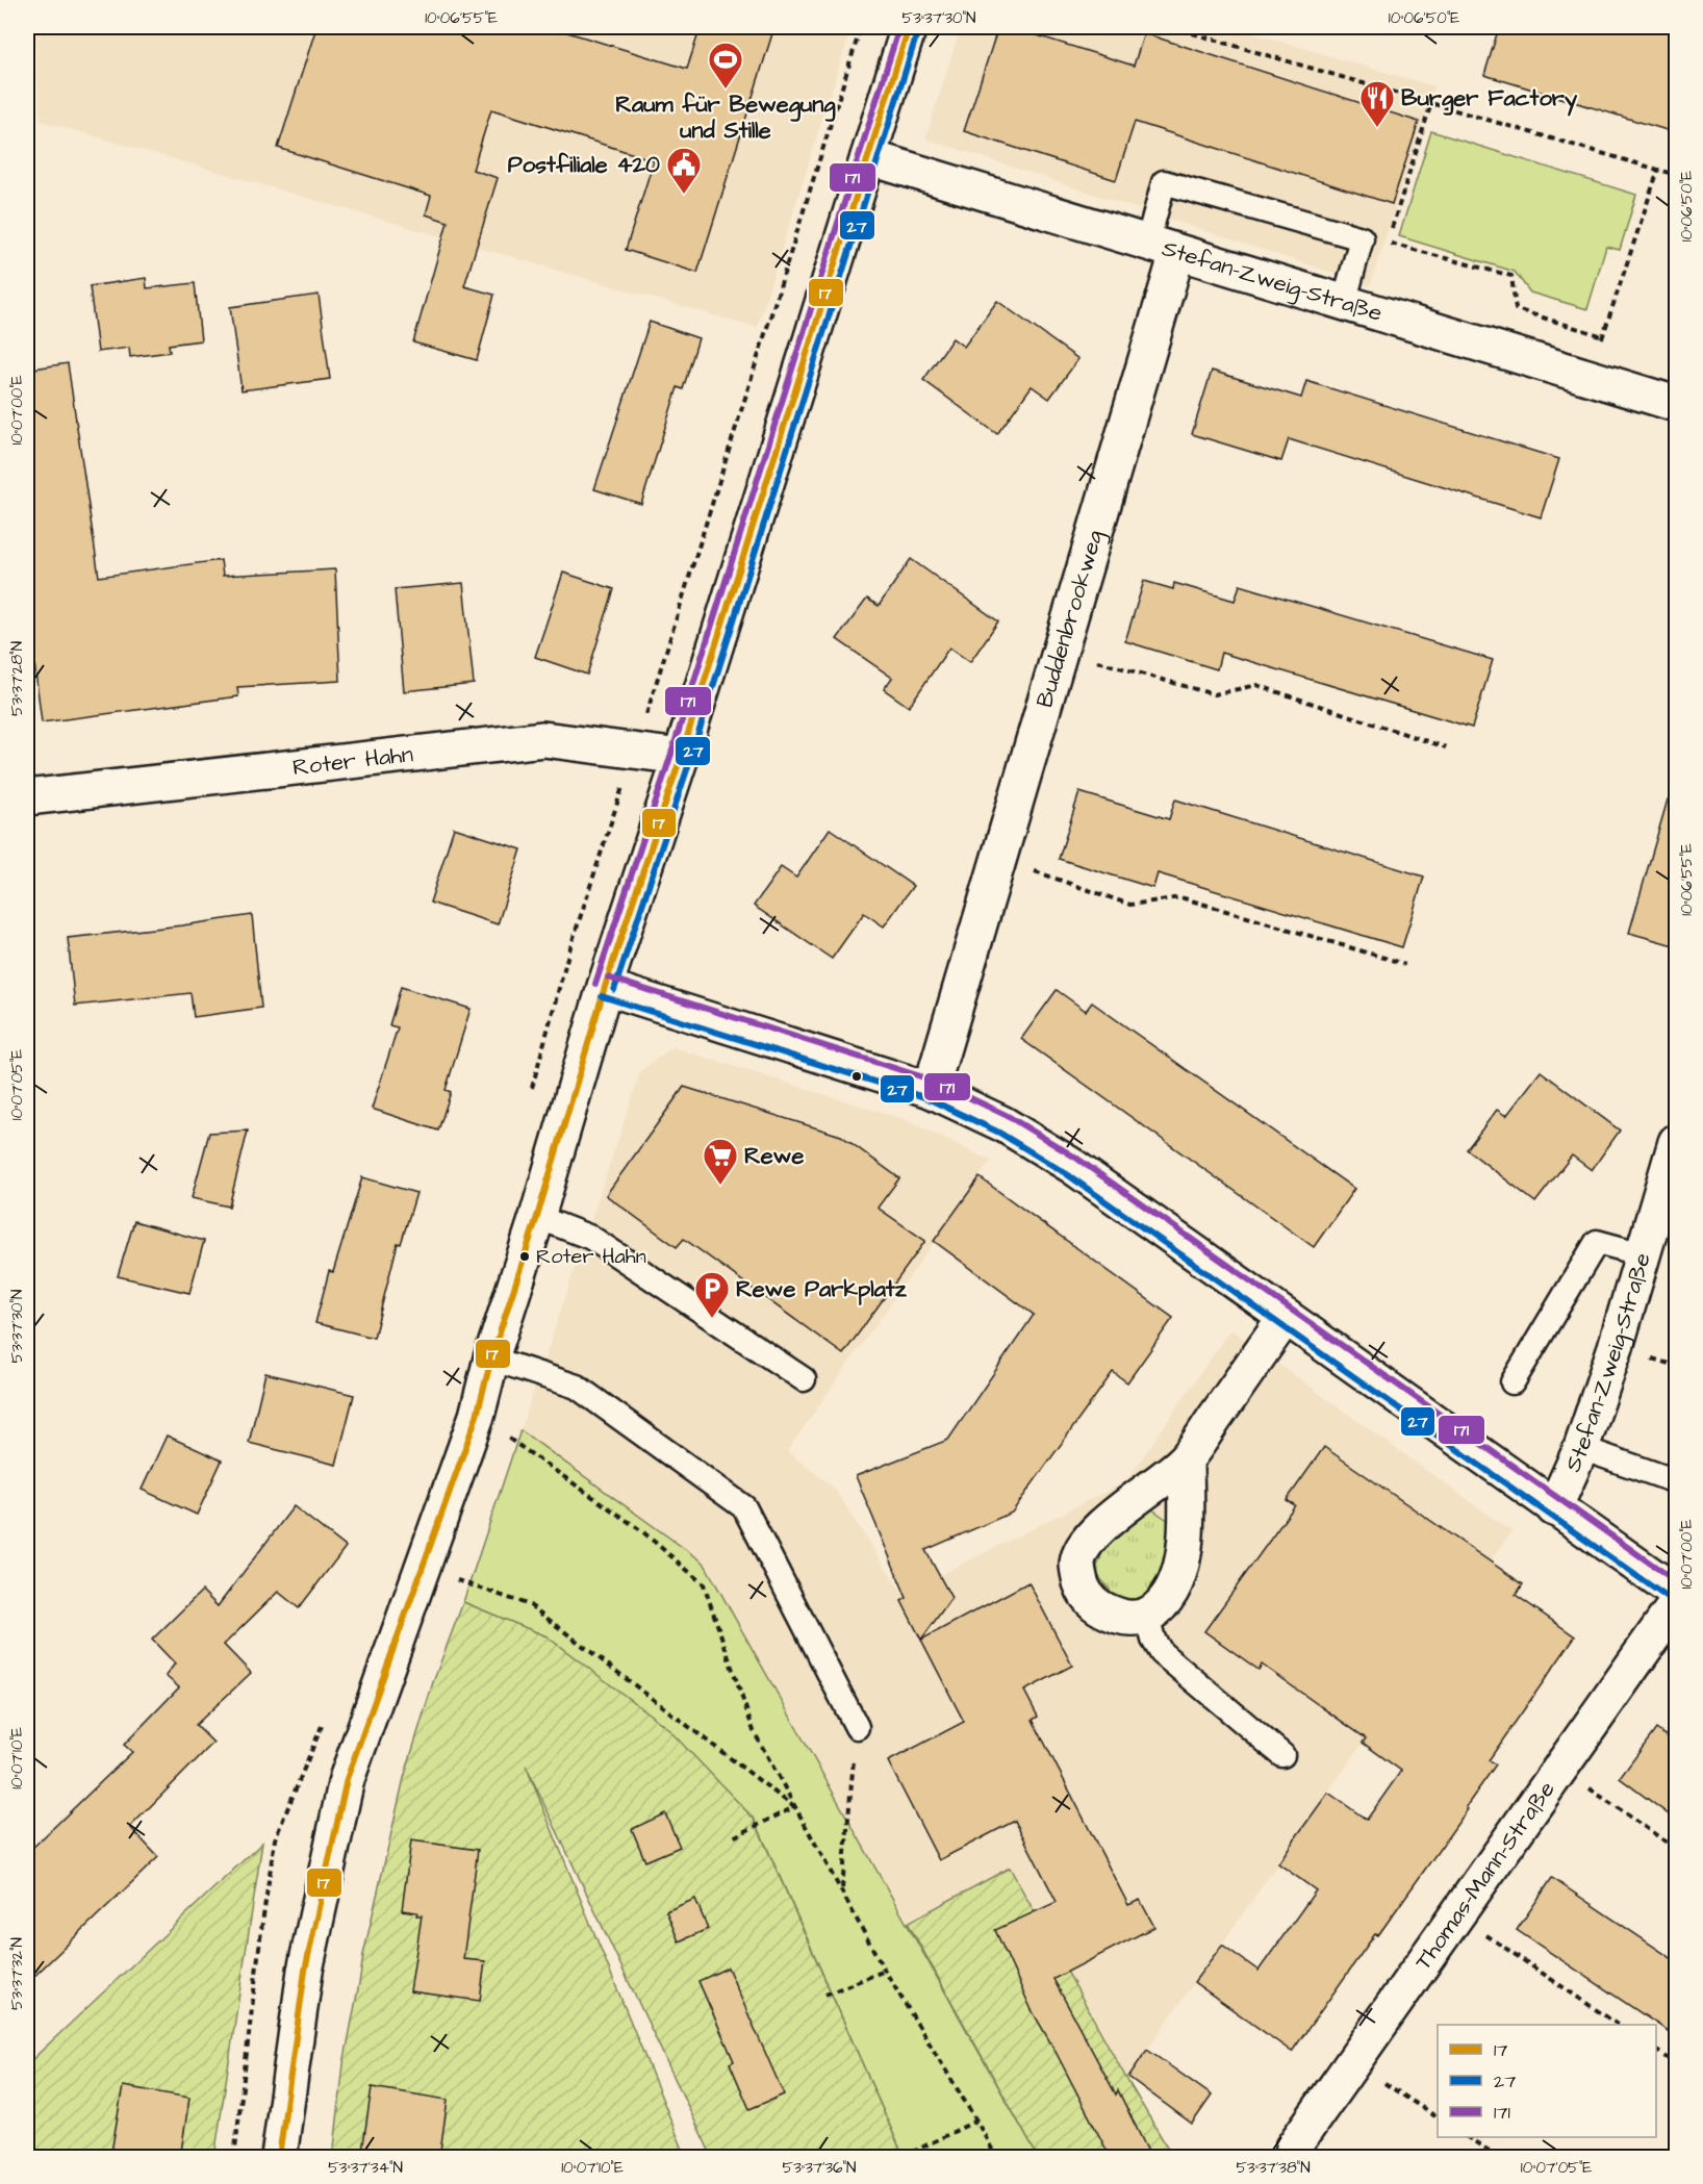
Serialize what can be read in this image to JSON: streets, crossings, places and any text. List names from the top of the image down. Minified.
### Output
{"streets":{"street":["Stefan-Zweig-Straße","Buddenbrookweg","Roter Hahn","Thomas-Mann-Straße"]},"crossings":[["Stefan-Zweig-Straße","Buddenbrookweg"]],"places":{"sports":["Raum für Bewegung und Stille"],"restaurant":["Burger Factory"],"public building":["Postfiliale 420"],"supermarket":["Rewe"],"other":["Roter Hahn"],"parking":["Rewe Parkplatz"]},"lines":["transit line 17","transit line 171","transit line 27"],"legend":["17","27","171"],"coordinates":["10°06'55\"E","53°37'30\"N","10°06'50\"E","10°07'00\"E","53°37'28\"N","10°07'05\"E","10°07'10\"E","53°37'32\"N","53°37'34\"N","53°37'36\"N","53°37'38\"N"]}
